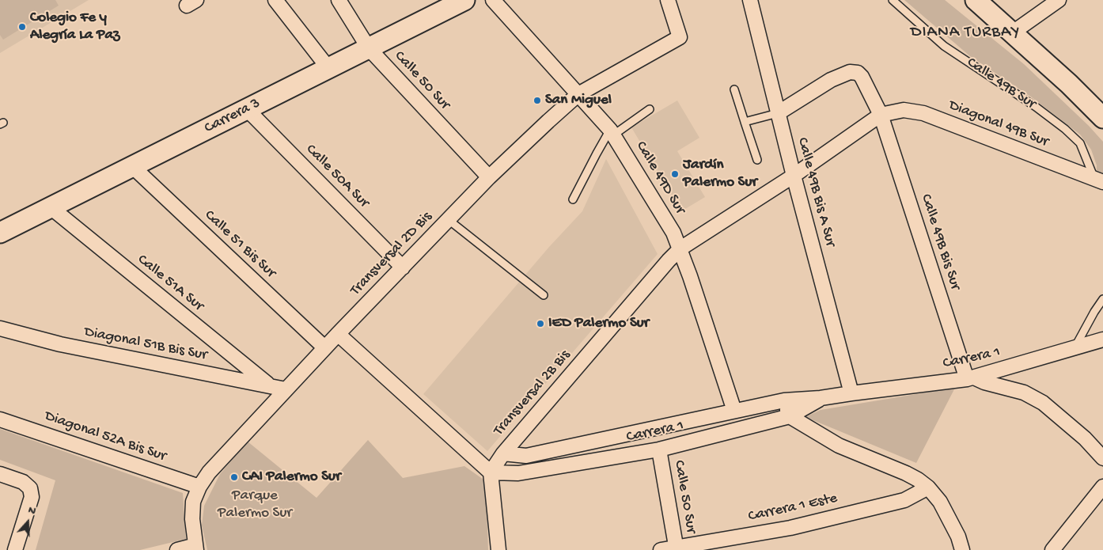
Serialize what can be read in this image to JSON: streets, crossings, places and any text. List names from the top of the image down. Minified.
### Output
{"streets":{"street":["Calle 50 Sur","Carrera 3","Diagonal 49B Sur","Calle 50A Sur","Calle 49D Sur","Calle 49B Bis A Sur","Calle 49B Bis Sur","Calle 51 Bis Sur","Transversal 2D Bis","Calle 51A Sur","Diagonal 51B Bis Sur","Carrera 1","Transversal 2B Bis","Diagonal 52A Bis Sur","Carrera 1 Este"],"lane":["Calle 49B Sur"]},"crossings":[["Calle 50 Sur","Carrera 3"],["Calle 50 Sur","Transversal 2D Bis"],["Calle 50 Sur","Carrera 1"],["Calle 50 Sur","Carrera 1 Este"],["Calle 49B Sur","Diagonal 49B Sur"],["Carrera 3","Calle 50A Sur"],["Carrera 3","Calle 51 Bis Sur"],["Carrera 3","Calle 51A Sur"],["Diagonal 49B Sur","Calle 49B Bis Sur"],["Diagonal 49B Sur","Transversal 2B Bis"],["Calle 50A Sur","Transversal 2D Bis"],["Calle 49D Sur","Transversal 2D Bis"],["Calle 49D Sur","Carrera 1"],["Calle 49D Sur","Transversal 2B Bis"],["Calle 49B Bis A Sur","Calle 49B Bis Sur"],["Calle 49B Bis A Sur","Carrera 1"],["Calle 49B Bis A Sur","Transversal 2B Bis"],["Calle 49B Bis Sur","Carrera 1"],["Calle 49B Bis Sur","Transversal 2B Bis"],["Calle 51 Bis Sur","Transversal 2D Bis"],["Transversal 2D Bis","Diagonal 51B Bis Sur"],["Transversal 2D Bis","Diagonal 52A Bis Sur"],["Calle 51A Sur","Diagonal 51B Bis Sur"],["Carrera 1","Transversal 2B Bis"]],"districts":["DIANA TURBAY"],"parks":["Parque Palermo Sur"],"places":["Colegio Fe y Alegría La Paz","San Miguel","Jardín Palermo Sur","IED Palermo Sur","CAI Palermo Sur"],"north":"top"}
